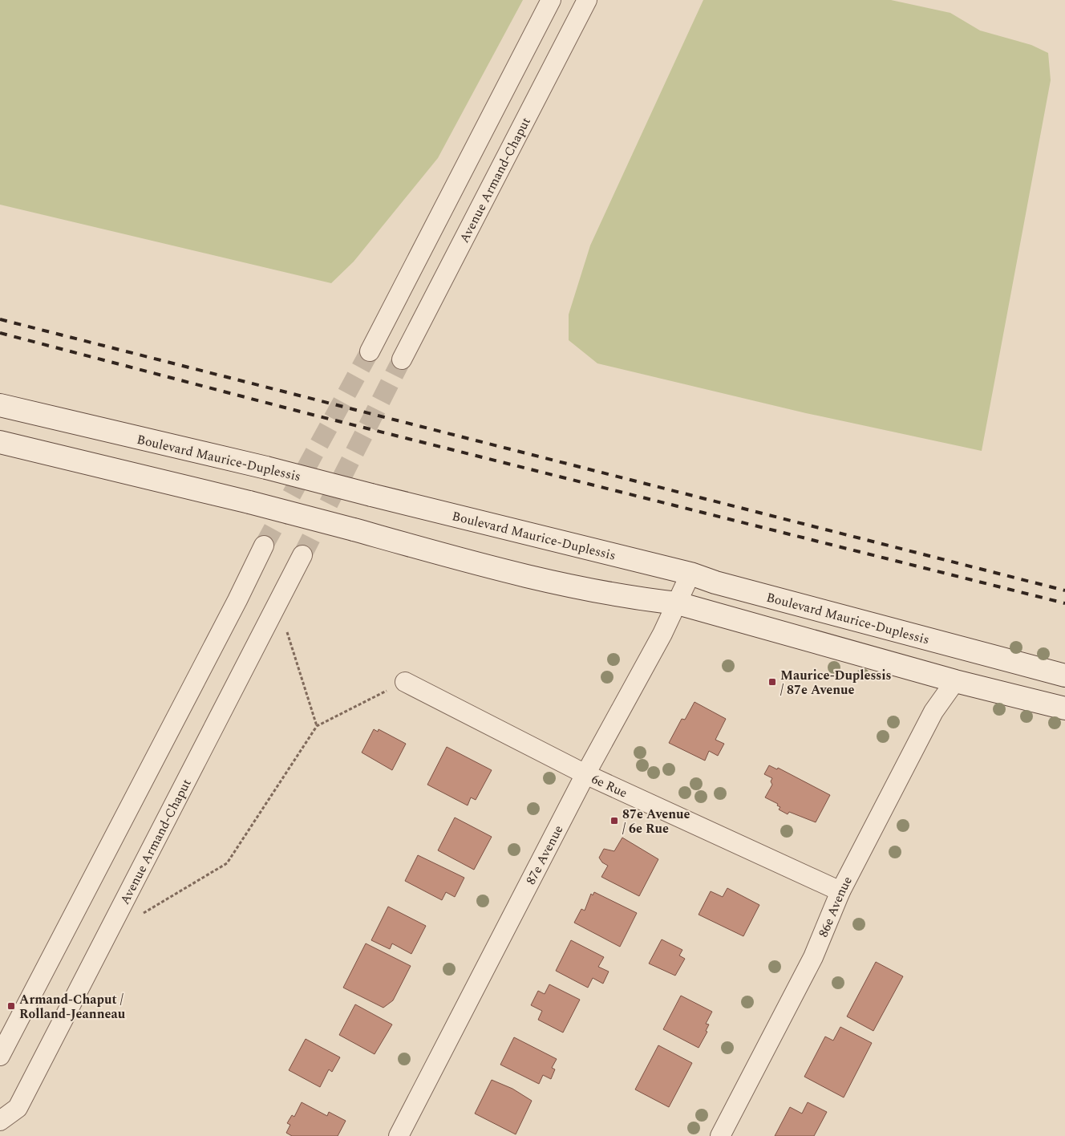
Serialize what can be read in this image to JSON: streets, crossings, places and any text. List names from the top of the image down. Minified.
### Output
{"streets":{"street":["Avenue Armand-Chaput","Boulevard Maurice-Duplessis","6e Rue","87e Avenue","86e Avenue"]},"crossings":[["Boulevard Maurice-Duplessis","87e Avenue"],["6e Rue","87e Avenue"],["6e Rue","86e Avenue"]],"places":{"transit":["Maurice-Duplessis / 87e Avenue","87e Avenue / 6e Rue","Armand-Chaput / Rolland-Jeanneau"]}}
